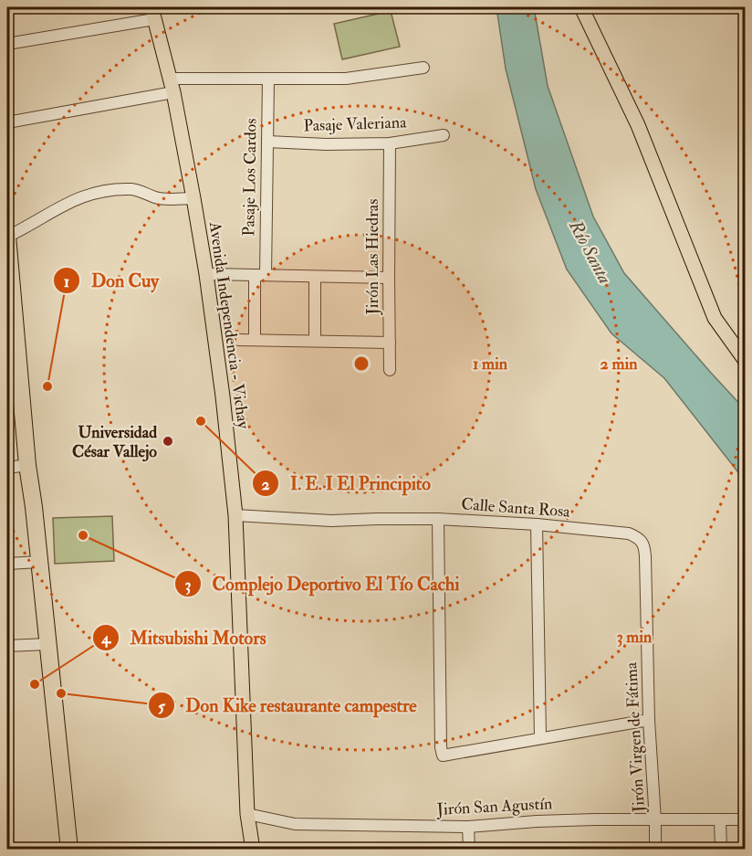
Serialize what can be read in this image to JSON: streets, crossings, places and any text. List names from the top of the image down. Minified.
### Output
{"streets":{"main road":["Avenida Independencia - Vichay"],"street":["Pasaje Valeriana","Pasaje Los Cardos","Jirón Las Hiedras","Calle Santa Rosa","Jirón Virgen de Fátima","Jirón San Agustín"]},"crossings":[["Pasaje Valeriana","Pasaje Los Cardos"],["Pasaje Valeriana","Jirón Las Hiedras"],["Avenida Independencia - Vichay","Calle Santa Rosa"],["Avenida Independencia - Vichay","Jirón San Agustín"],["Calle Santa Rosa","Jirón Virgen de Fátima"],["Jirón Virgen de Fátima","Jirón San Agustín"]],"water":["Río Santa"],"places":["Don Cuy","I. E. I El Principito","Universidad César Vallejo","Complejo Deportivo El Tío Cachi","Mitsubishi Motors","Don Kike restaurante campestre"],"rings":["1 min","2 min","3 min"]}
